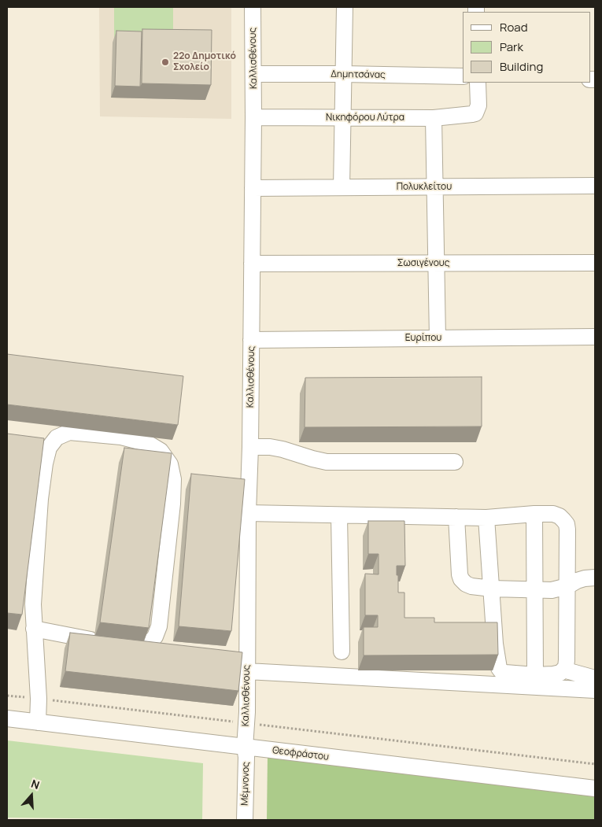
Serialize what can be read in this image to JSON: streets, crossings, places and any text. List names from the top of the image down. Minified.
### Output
{"streets":{"street":["Καλλισθένους","Δημητσάνας","Νικηφόρου Λύτρα","Πολυκλείτου","Σωσιγένους","Ευρίπου","Θεοφράστου","Μέμνονος"]},"crossings":[["Καλλισθένους","Δημητσάνας"],["Καλλισθένους","Νικηφόρου Λύτρα"],["Καλλισθένους","Πολυκλείτου"],["Καλλισθένους","Σωσιγένους"],["Καλλισθένους","Ευρίπου"],["Καλλισθένους","Θεοφράστου"],["Καλλισθένους","Μέμνονος"],["Θεοφράστου","Μέμνονος"]],"places":["22ο Δημοτικό Σχολείο"],"legend":["Road","Park","Building"],"north":"top"}
